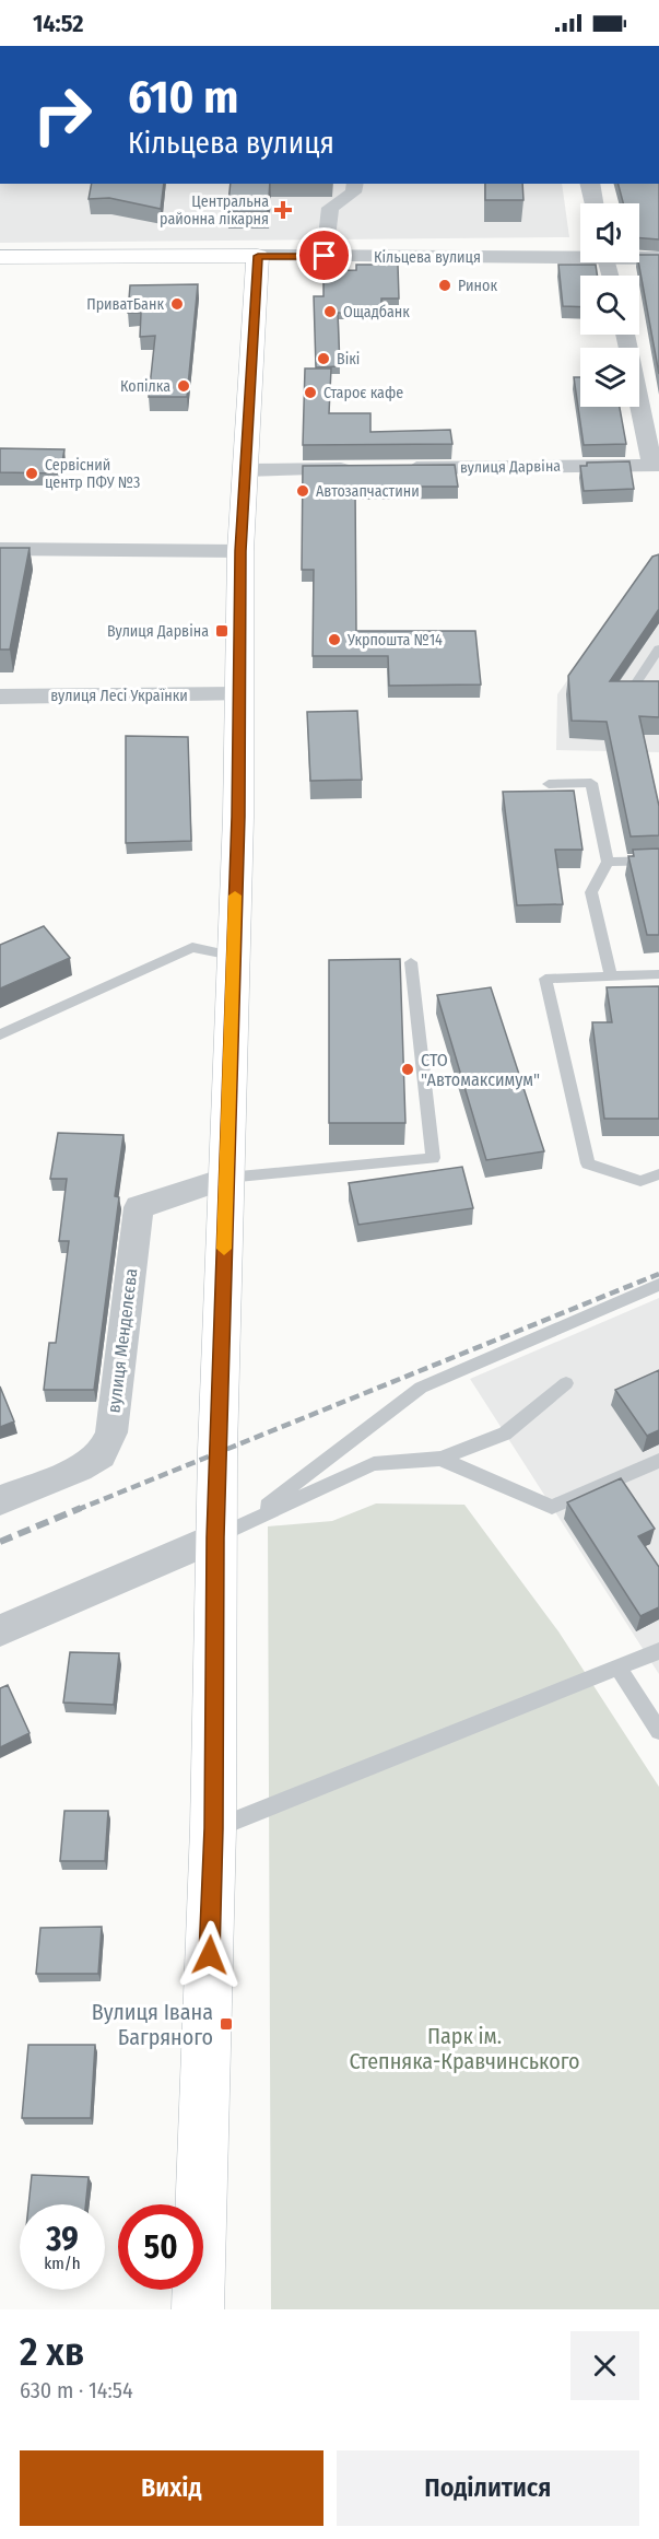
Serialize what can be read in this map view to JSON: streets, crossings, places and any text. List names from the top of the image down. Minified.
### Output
{"streets":{"main road":["Кільцева вулиця"],"street":["вулиця Дарвіна","вулиця Лесі Українки","вулиця Менделєєва"]},"parks":["Парк ім. Степняка-Кравчинського"],"places":{"health":["Центральна районна лікарня"],"other":["Ринок","ПриватБанк","Ощадбанк","Вікі","Копілка","Староє кафе","Сервісний центр ПФУ №3","Автозапчастини","Укрпошта №14","СТО \"Автомаксимум\""],"transit":["Вулиця Дарвіна","Вулиця Івана Багряного"]},"page":{"status":"14:52","turn":["610 m","Кільцева вулиця"],"speed":"39 km/h","limit":"50","heading":["2 хв","630 m · 14:54"],"buttons":["Вихід","Поділитися"]}}
